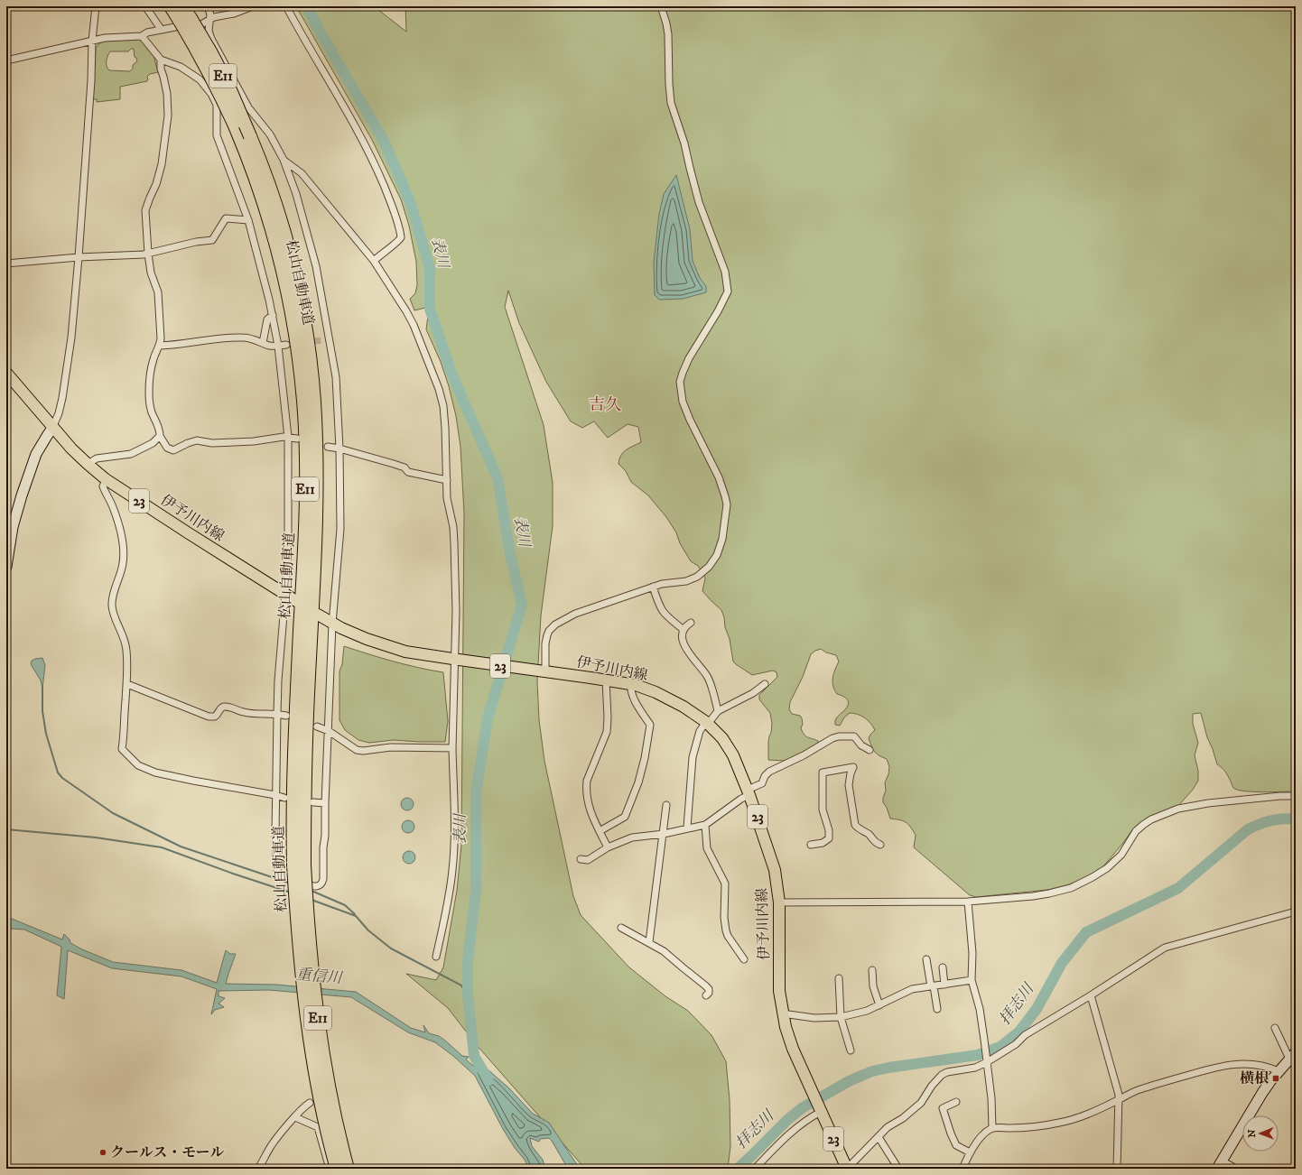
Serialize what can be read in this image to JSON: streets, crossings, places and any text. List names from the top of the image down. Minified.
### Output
{"streets":{"highway":["E11","松山自動車道"],"main road":["23","伊予川内線"]},"districts":["吉久"],"water":["表川","重信川","拝志川"],"places":{"transit":["横根"],"other":["クールス・モール"]},"north":"left"}
